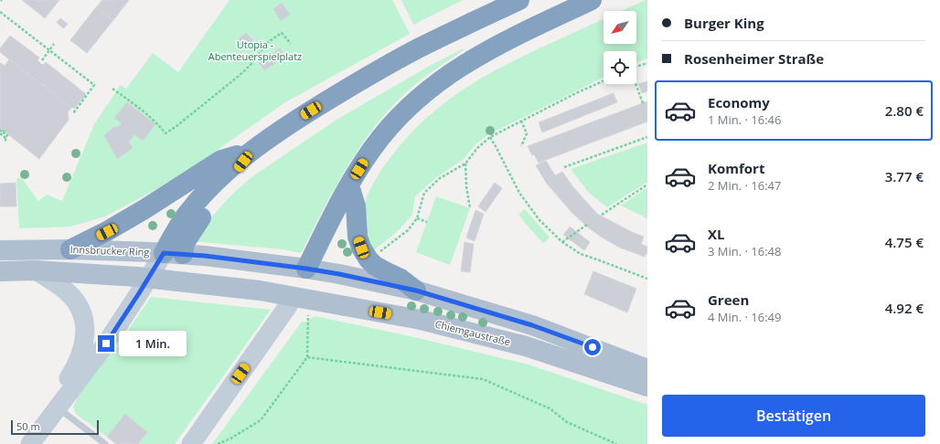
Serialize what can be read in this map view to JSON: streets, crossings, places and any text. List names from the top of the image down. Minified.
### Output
{"streets":{"main road":["Innsbrucker Ring","Chiemgaustraße"]},"parks":["Utopia - Abenteuerspielplatz"],"scale_bar":"50 m","north":"bottom left","page":{"banner":["Burger King","Rosenheimer Straße"],"list":[{"name":"Economy","note":"1 Min. · 16:46","value":"2.80 €"},{"name":"Komfort","note":"2 Min. · 16:47","value":"3.77 €"},{"name":"XL","note":"3 Min. · 16:48","value":"4.75 €"},{"name":"Green","note":"4 Min. · 16:49","value":"4.92 €"}],"bubble":"1 Min.","buttons":"Bestätigen","scale":"50 m"}}
